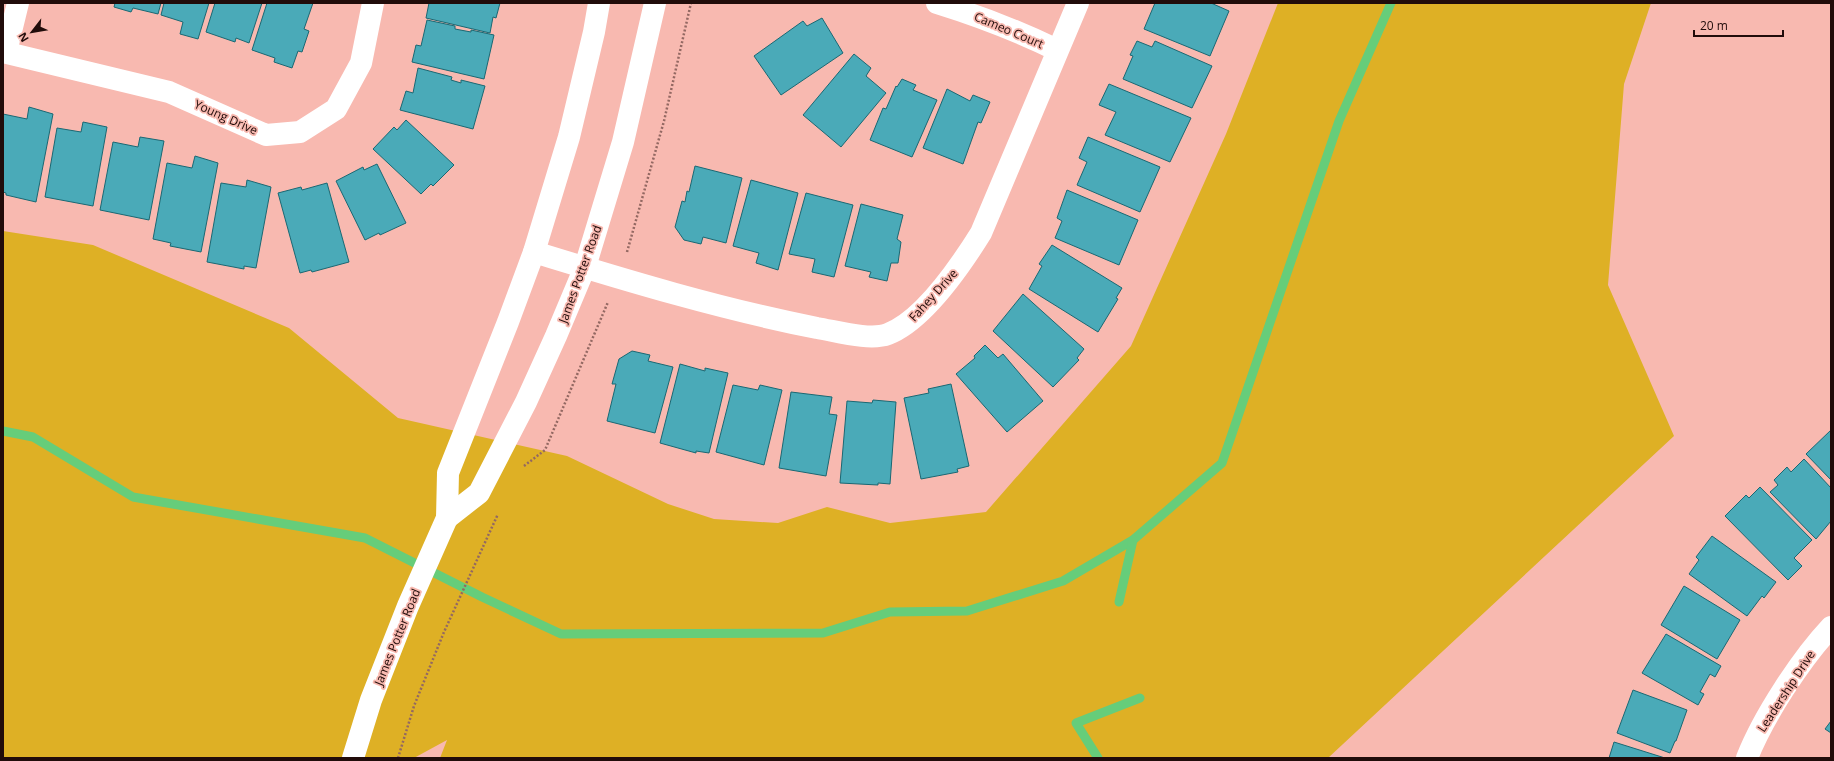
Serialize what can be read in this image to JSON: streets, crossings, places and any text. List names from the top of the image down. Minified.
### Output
{"streets":{"street":["Cameo Court","Young Drive","James Potter Road","Fahey Drive","Leadership Drive"]},"crossings":[["Cameo Court","Fahey Drive"],["James Potter Road","Fahey Drive"]],"scale_bar":"20 m","north":"bottom left"}
